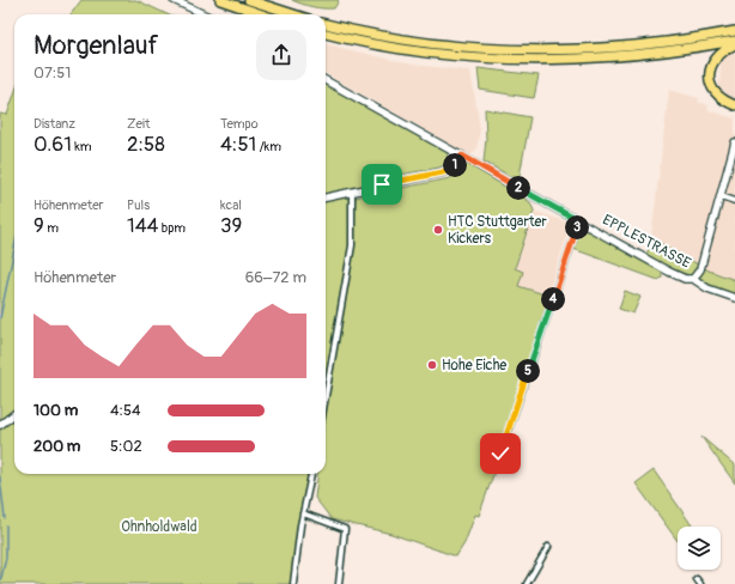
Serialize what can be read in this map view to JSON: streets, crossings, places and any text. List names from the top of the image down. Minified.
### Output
{"streets":{"main road":["EPPLESTRASSE"]},"parks":["Ohnholdwald"],"places":["HTC Stuttgarter Kickers","Hohe Eiche"],"page":{"heading":["Morgenlauf","07:51"],"stats":[["Distanz","0.61 km"],["Zeit","2:58"],["Tempo","4:51 /km"],["Höhenmeter","9 m"],["Puls","144 bpm"],["kcal","39"]],"pins":["1","2","3","4","5"],"chart":["Höhenmeter","66–72 m"],"list":[{"name":"100 m","note":"4:54"},{"name":"200 m","note":"5:02"}]}}
